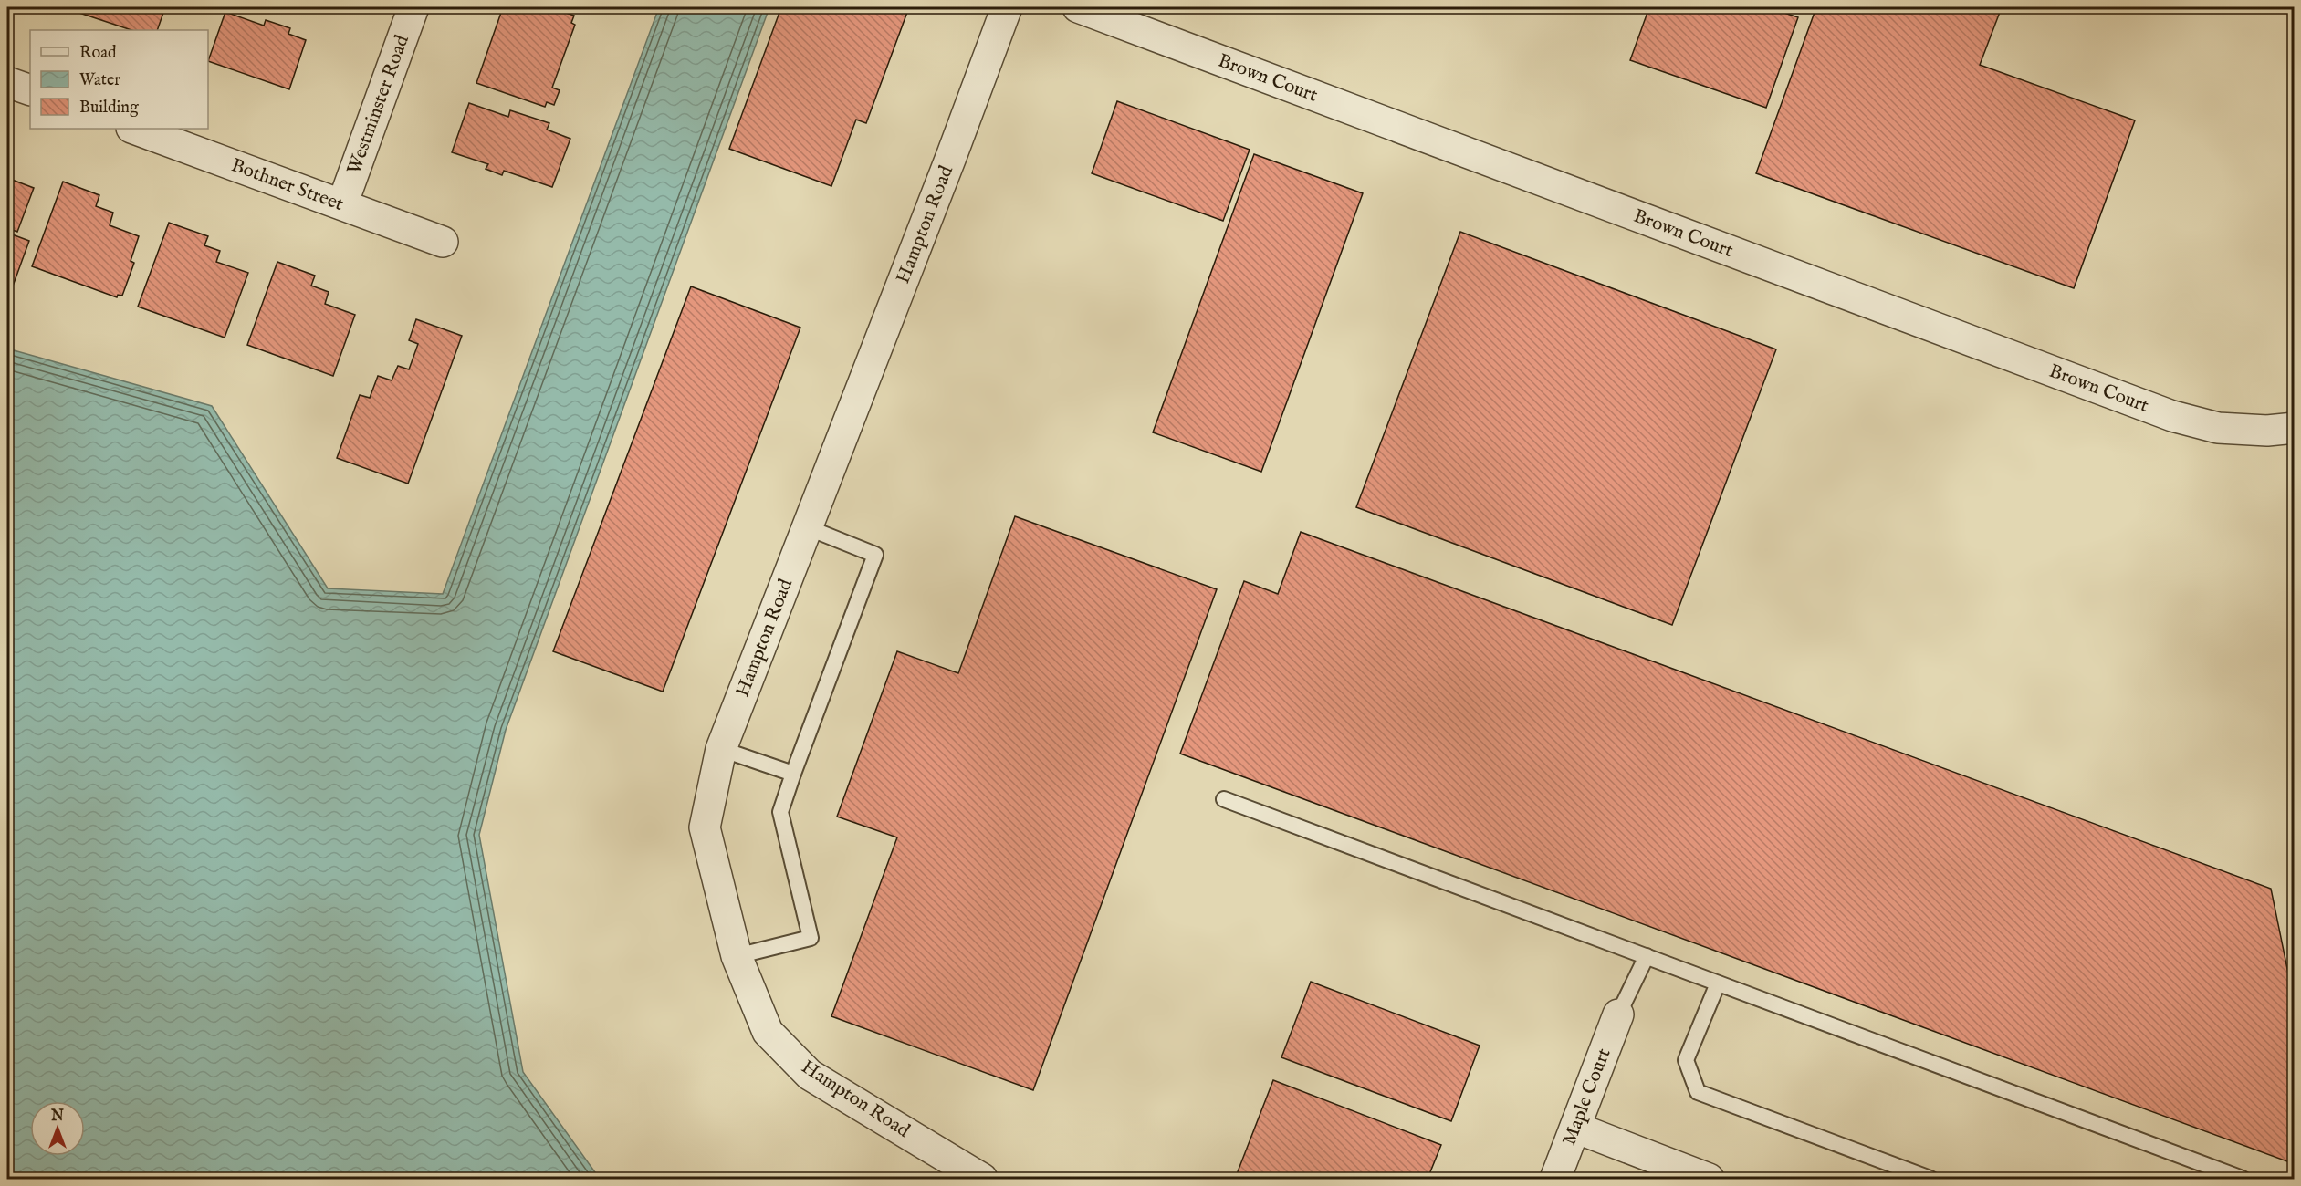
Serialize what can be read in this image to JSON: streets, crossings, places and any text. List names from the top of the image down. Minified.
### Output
{"streets":{"street":["Brown Court","Westminster Road","Bothner Street","Hampton Road","Maple Court"]},"crossings":[["Westminster Road","Bothner Street"]],"legend":["Road","Water","Building"],"north":"top"}
